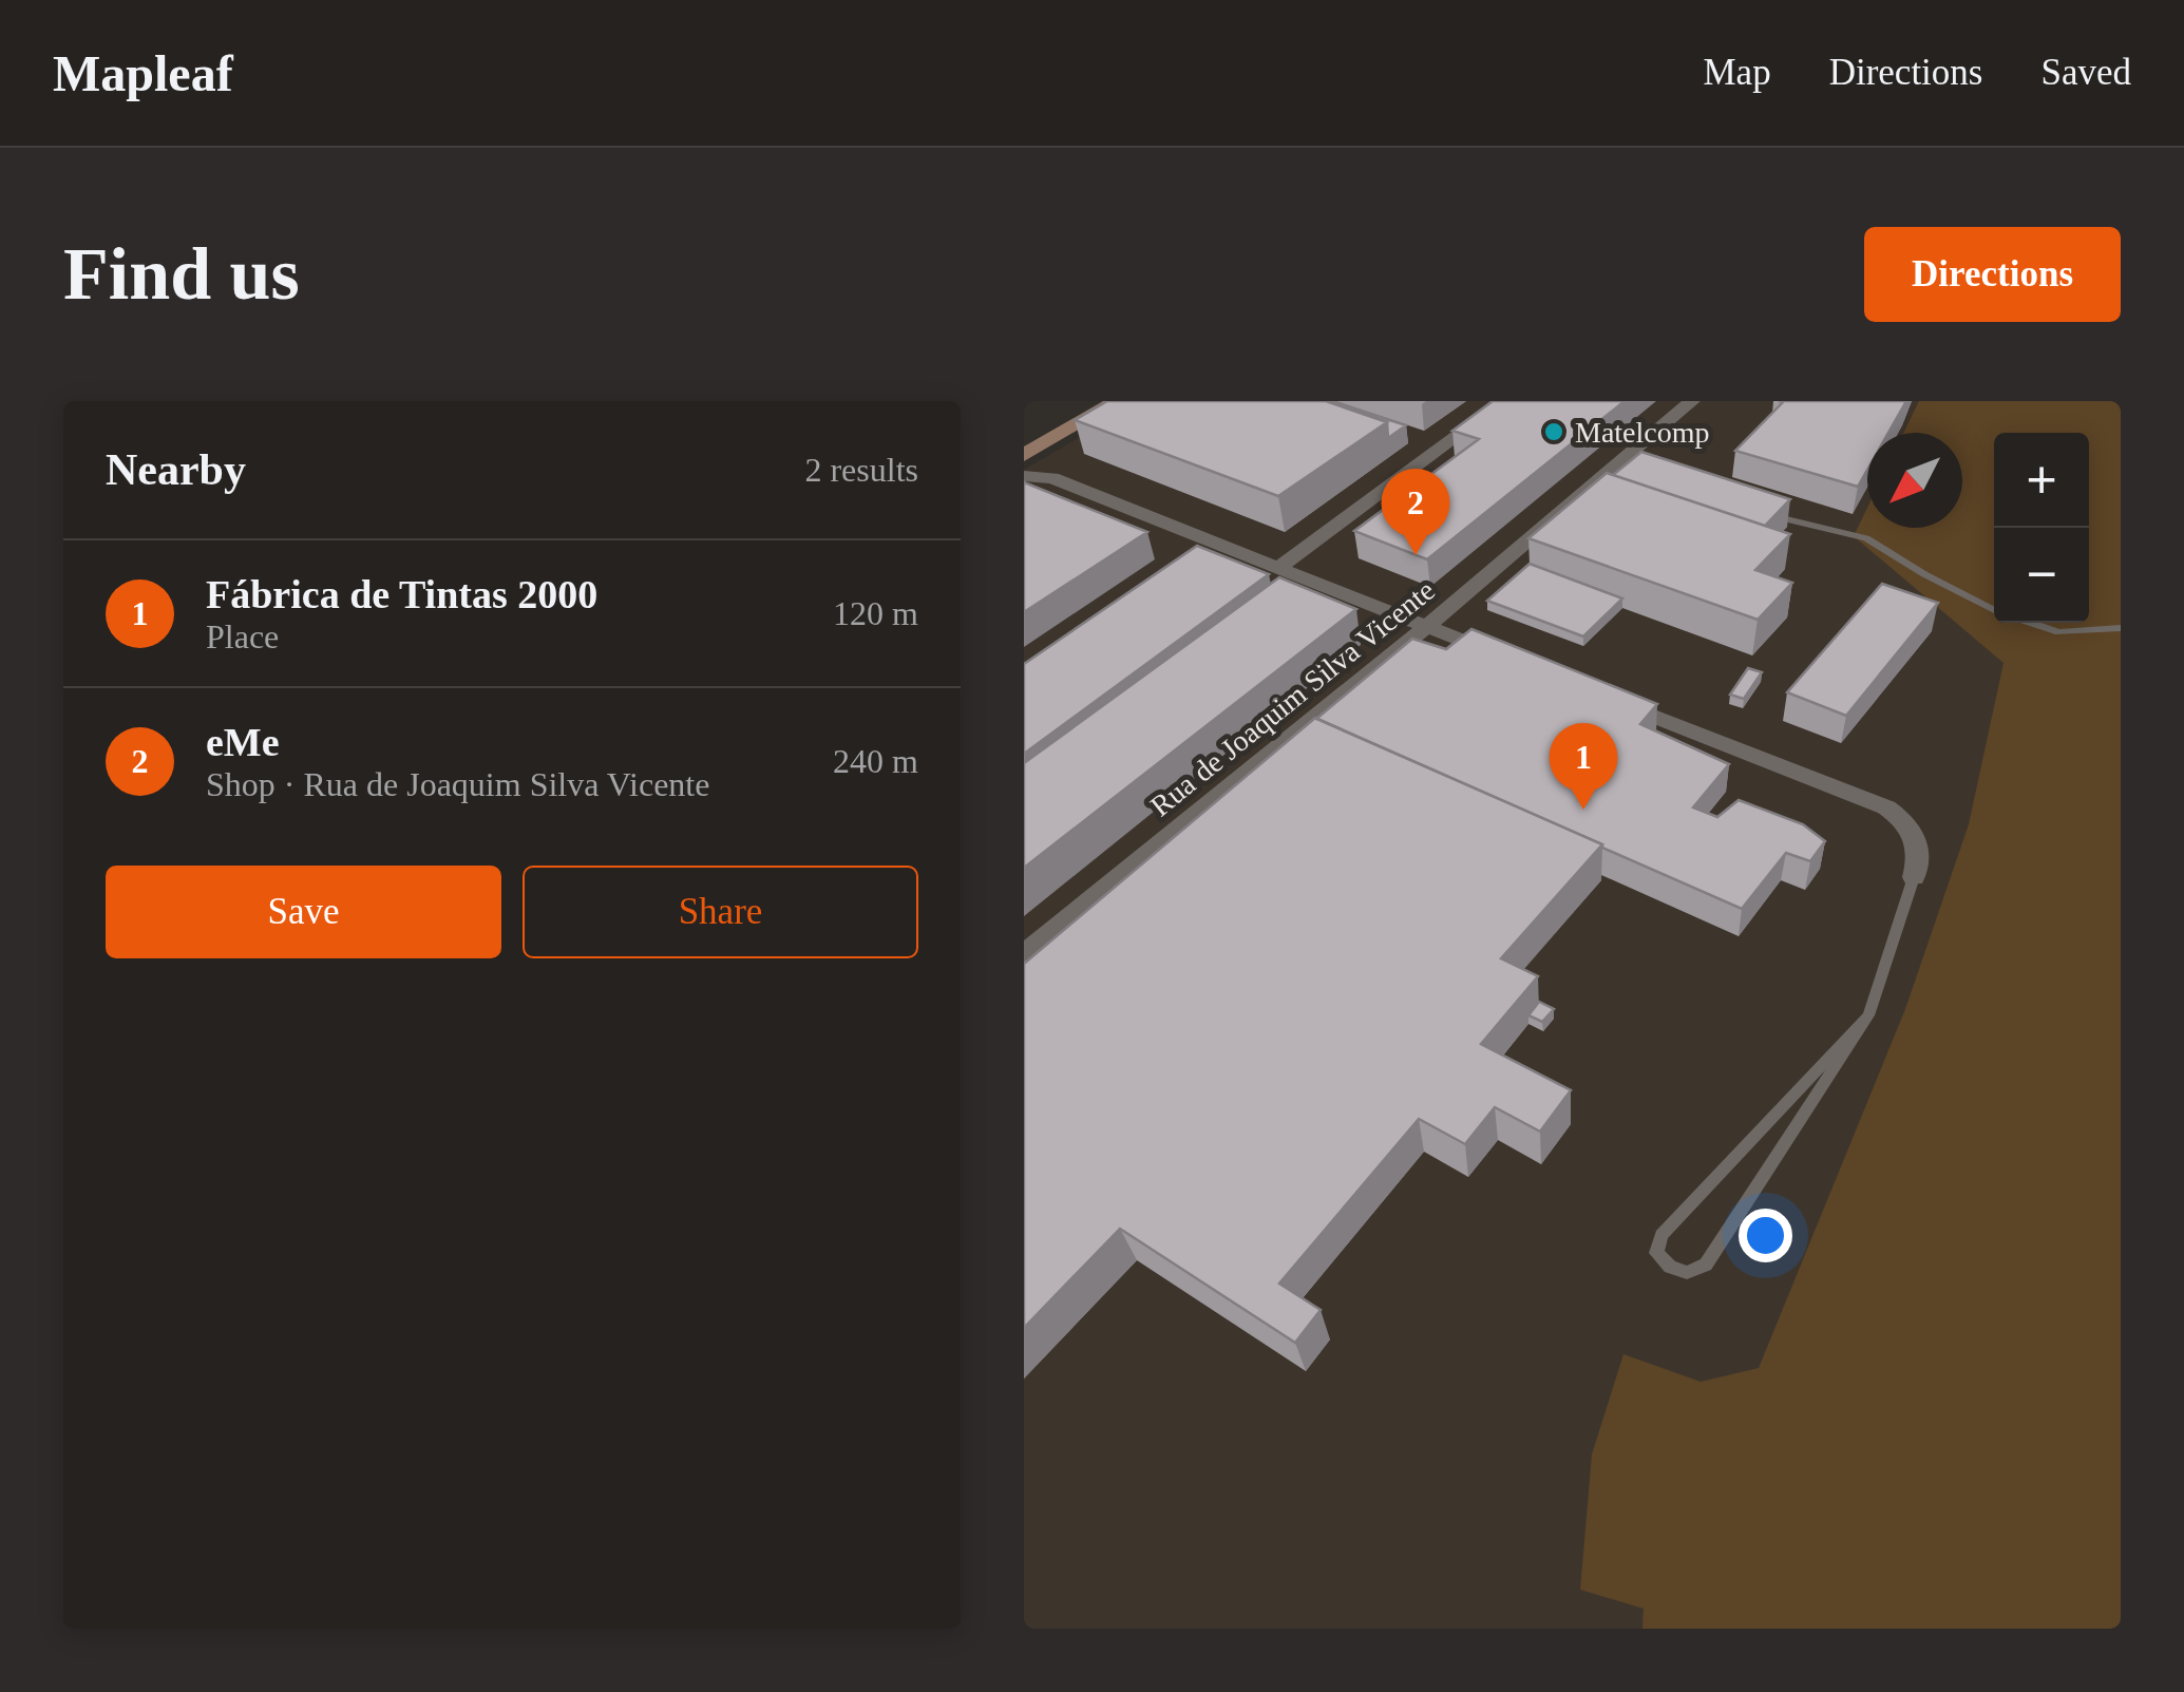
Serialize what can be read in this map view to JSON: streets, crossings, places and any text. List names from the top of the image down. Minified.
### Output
{"streets":{"street":["Rua de Joaquim Silva Vicente"]},"places":["Matelcomp"],"north":"bottom left","page":{"header":"Mapleaf","nav":["Map","Directions","Saved"],"buttons":["Directions",["Save","Share"]],"title":"Find us","heading":["Nearby","2 results"],"map_buttons":["+","−"],"pins":["2","1"],"list":[{"mark":"1","name":"Fábrica de Tintas 2000","note":"Place","value":"120 m"},{"mark":"2","name":"eMe","note":"Shop · Rua de Joaquim Silva Vicente","value":"240 m"}]}}
